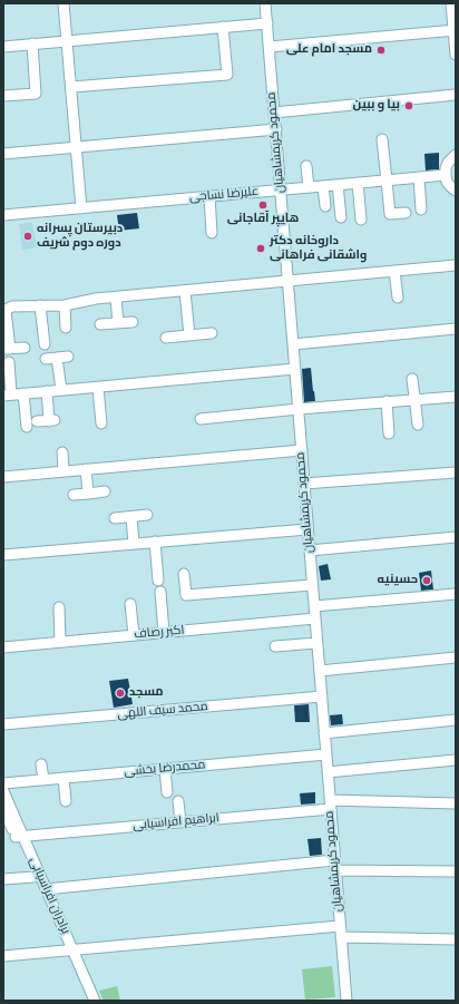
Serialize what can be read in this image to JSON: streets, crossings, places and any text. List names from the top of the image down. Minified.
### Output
{"streets":{"street":["محمود کریمشاهیان","علیرضا نساجی","اکبر رصاف","محمد سیف اللهی","محمدرضا بخشی","ابراهیم افراسیابی","برادران افراسیابی"]},"crossings":[["محمود کریمشاهیان","علیرضا نساجی"],["محمود کریمشاهیان","اکبر رصاف"],["محمود کریمشاهیان","محمد سیف اللهی"],["محمود کریمشاهیان","محمدرضا بخشی"],["محمود کریمشاهیان","ابراهیم افراسیابی"],["ابراهیم افراسیابی","برادران افراسیابی"]],"places":["مسجد امام علی","بیا و ببین","هایپر آقاجانی","دبیرستان پسرانه دوره دوم شریف","داروخانه دکتر واشقانی فراهانی","حسینیه","مسجد"]}
